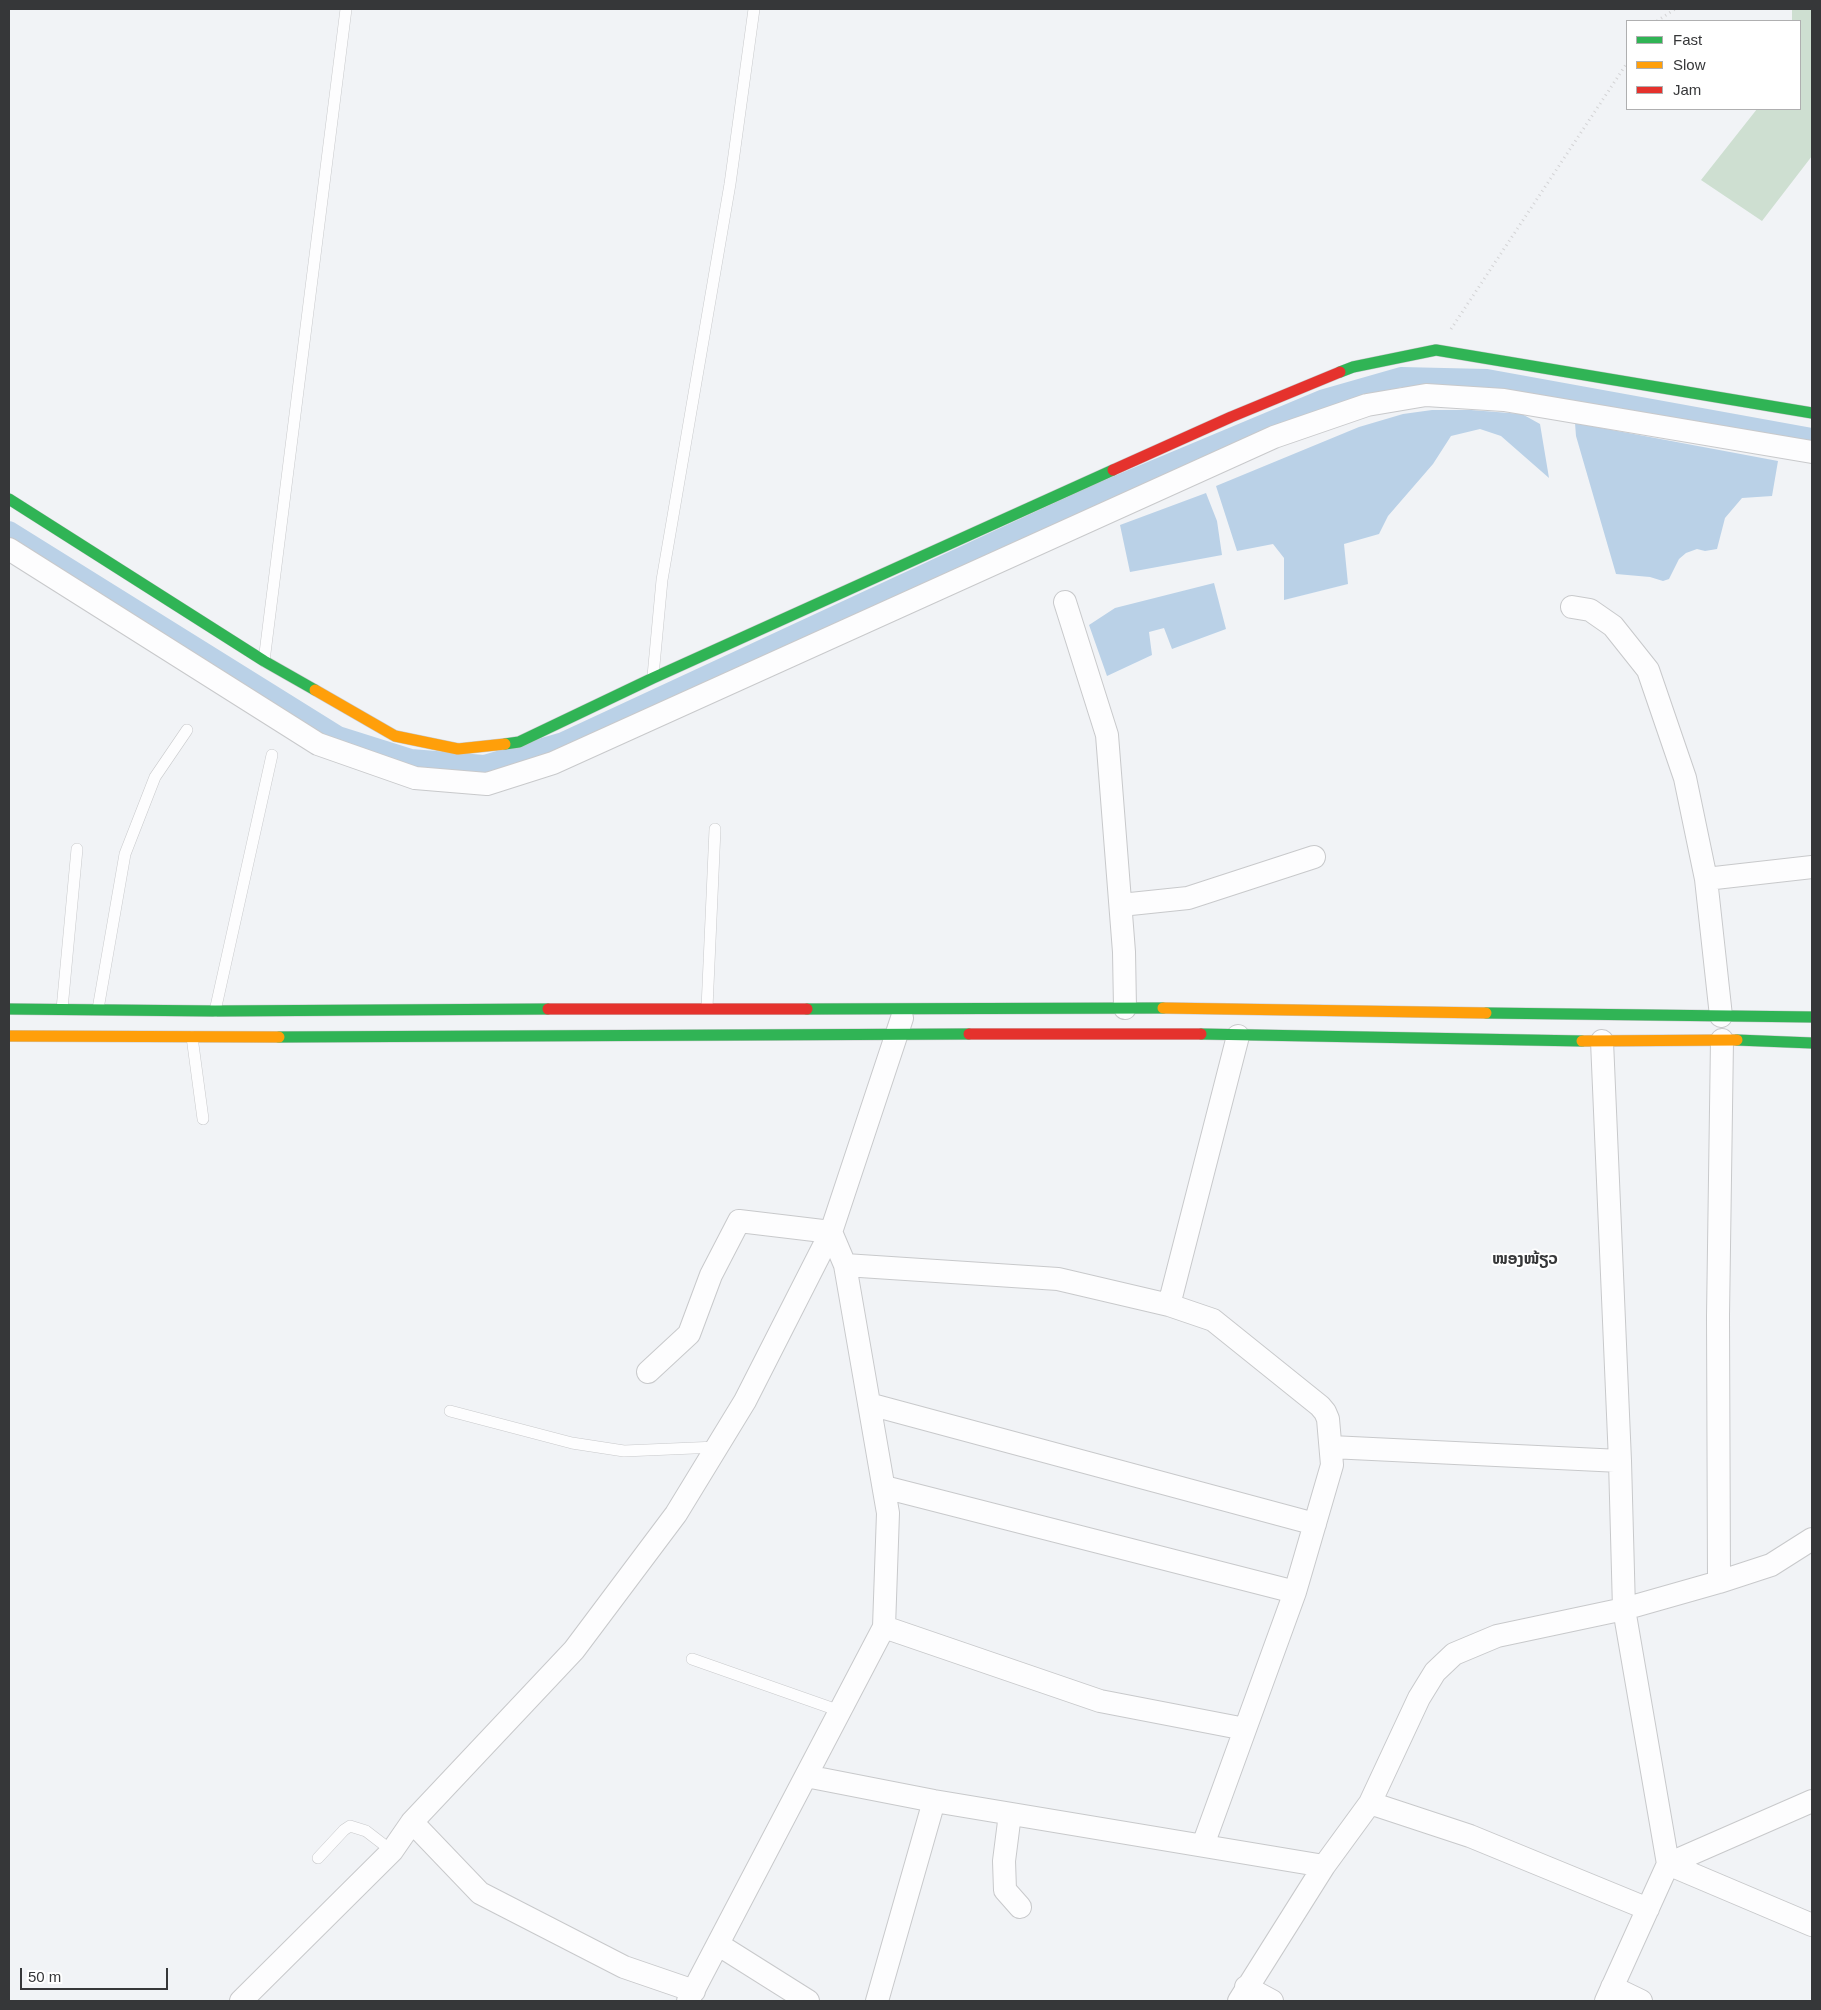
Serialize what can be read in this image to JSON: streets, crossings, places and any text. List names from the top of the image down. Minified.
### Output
{"districts":["ໜອງໜ້ຽວ"],"legend":["Fast","Slow","Jam"],"scale_bar":"50 m"}
